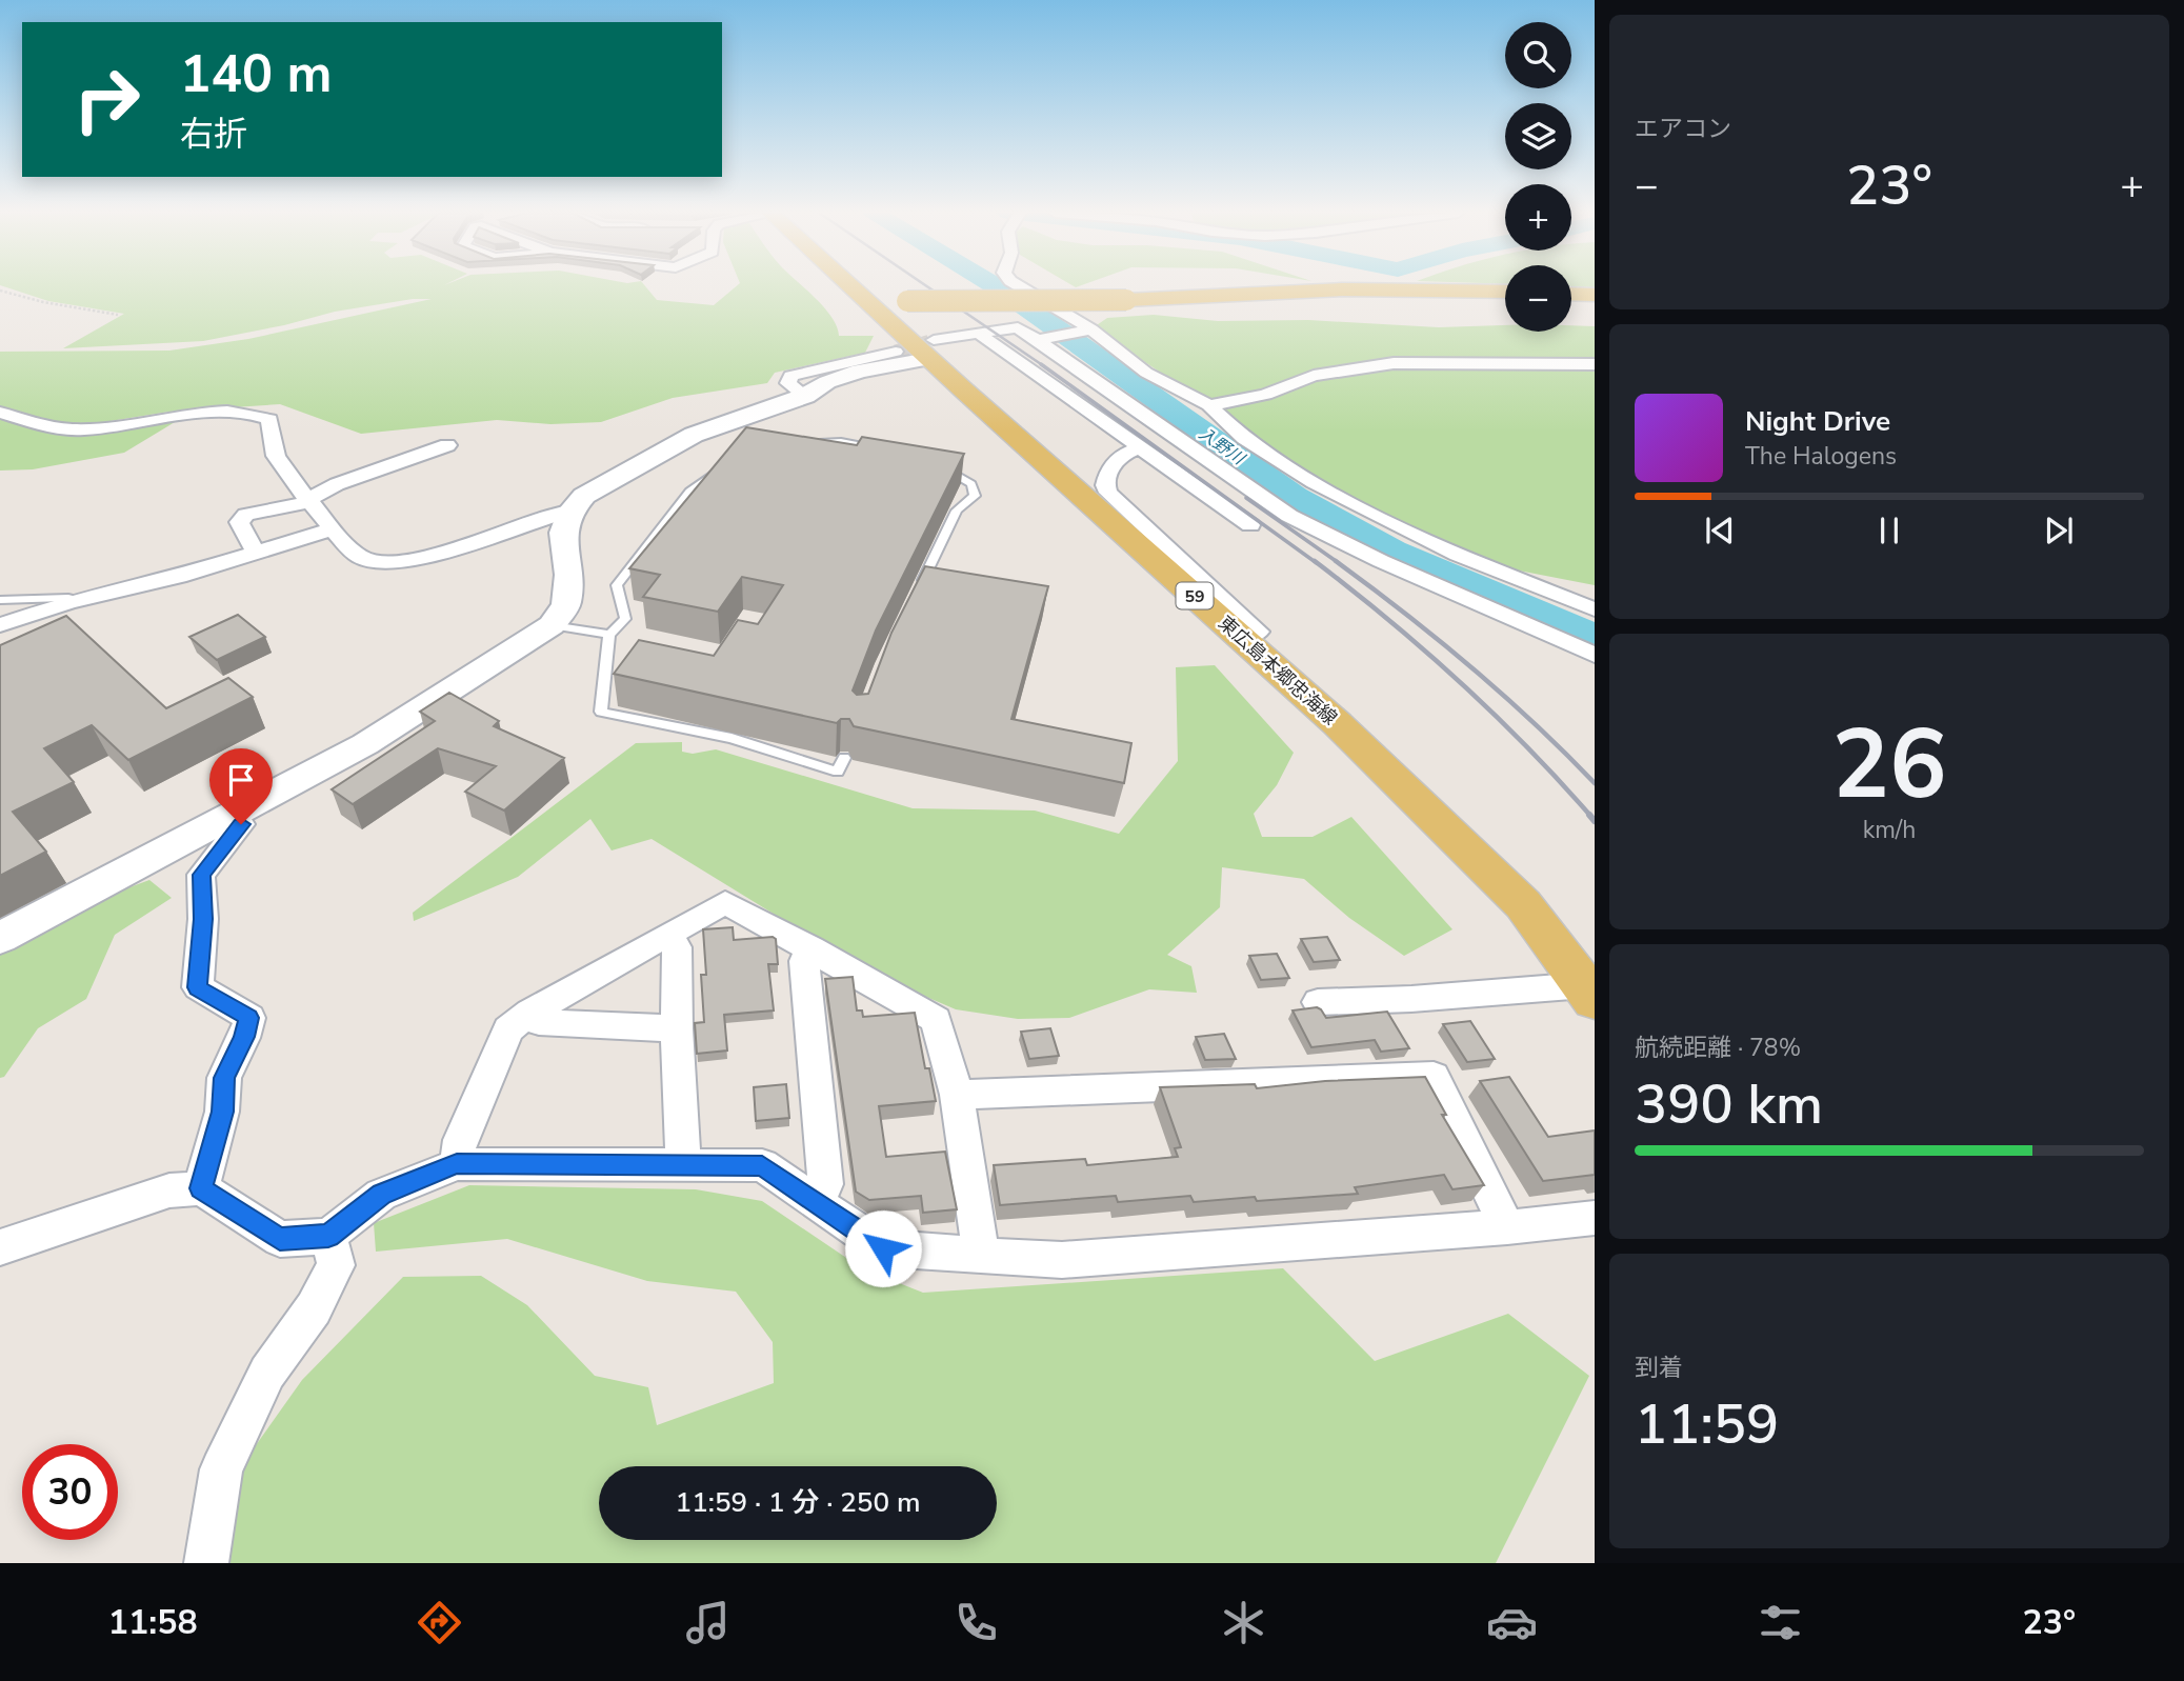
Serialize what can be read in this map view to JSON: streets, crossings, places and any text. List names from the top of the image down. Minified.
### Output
{"streets":{"main road":["59","東広島本郷忠海線"]},"water":["入野川"],"page":{"tile":["エアコン",["26","km/h"],["航続距離 · 78%","390 km"],["到着","11:59"]],"map_buttons":["+","−"],"turn":["140 m","右折"],"heat":["−","23°","+"],"song":["Night Drive","The Halogens"],"limit":"30","trip":"11:59 · 1 分 · 250 m","tabs":["11:58","23°"]}}
